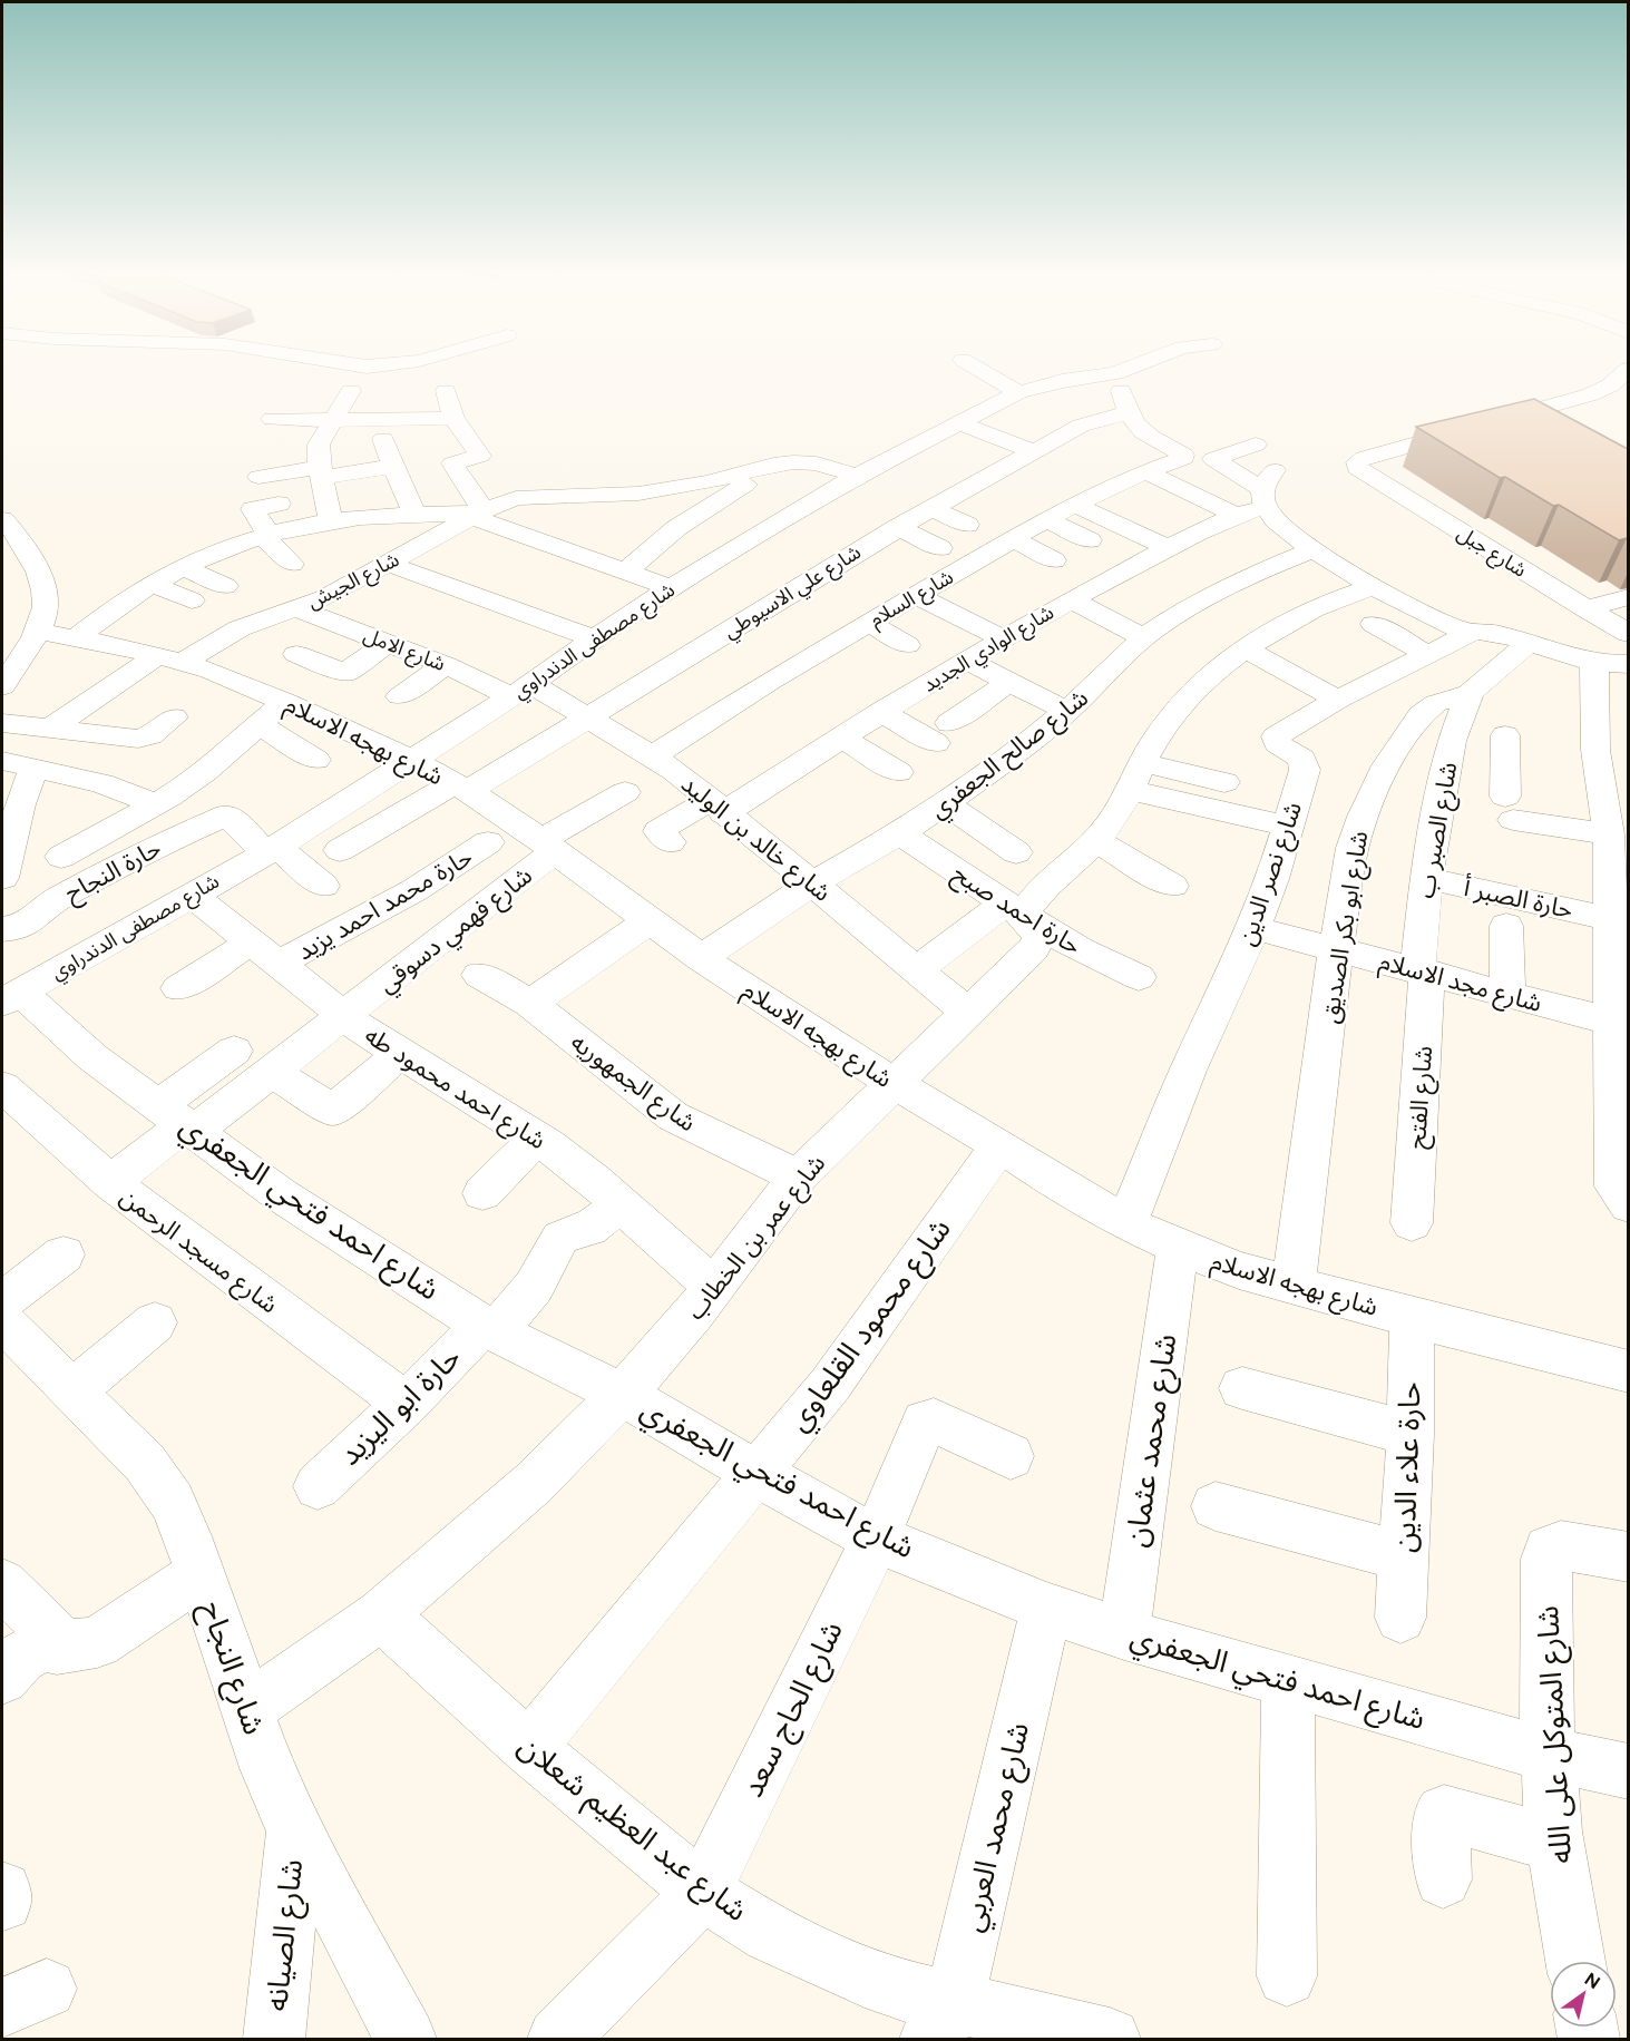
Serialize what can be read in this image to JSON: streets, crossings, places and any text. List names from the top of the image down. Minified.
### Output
{"streets":{"street":["شارع جبل","شارع الجيش","شارع علي الاسيوطي","شارع السلام","شارع مصطفى الدندراوي","شارع الوادي الجديد","شارع الامل","شارع بهجه الاسلام","شارع صالح الجعفري","شارع الصبر ب","شارع خالد بن الوليد","حارة النجاح","شارع نصر الدين","حارة الصبر أ","حارة محمد احمد يزيد","حارة احمد صبح","شارع ابو بكر الصديق","شارع فهمي دسوقي","شارع مجد الاسلام","شارع الجمهوريه","شارع احمد محمود طه","شارع الفتح","شارع احمد فتحي الجعفري","شارع عمر بن الخطاب","شارع مسجد الرحمن","شارع محمود القلعاوي","حارة ابو اليزيد","شارع محمد عثمان","حارة علاء الدين","شارع النجاح","شارع الحاج سعد","شارع المتوكل على الله","شارع محمد العربي","شارع عبد العظيم شعلان","شارع الصيانه"]},"crossings":[["شارع الجيش","شارع الامل"],["شارع الجيش","شارع بهجه الاسلام"],["شارع علي الاسيوطي","شارع السلام"],["شارع علي الاسيوطي","شارع بهجه الاسلام"],["شارع علي الاسيوطي","شارع خالد بن الوليد"],["شارع السلام","شارع خالد بن الوليد"],["شارع السلام","شارع فهمي دسوقي"],["شارع مصطفى الدندراوي","شارع الامل"],["شارع مصطفى الدندراوي","شارع بهجه الاسلام"],["شارع مصطفى الدندراوي","شارع خالد بن الوليد"],["شارع مصطفى الدندراوي","حارة النجاح"],["شارع مصطفى الدندراوي","شارع احمد محمود طه"],["شارع مصطفى الدندراوي","شارع احمد فتحي الجعفري"],["شارع الوادي الجديد","شارع خالد بن الوليد"],["شارع الامل","شارع خالد بن الوليد"],["شارع بهجه الاسلام","شارع صالح الجعفري"],["شارع بهجه الاسلام","شارع نصر الدين"],["شارع بهجه الاسلام","شارع ابو بكر الصديق"],["شارع بهجه الاسلام","شارع فهمي دسوقي"],["شارع بهجه الاسلام","شارع عمر بن الخطاب"],["شارع بهجه الاسلام","شارع محمود القلعاوي"],["شارع بهجه الاسلام","شارع محمد عثمان"],["شارع بهجه الاسلام","حارة علاء الدين"],["شارع صالح الجعفري","شارع خالد بن الوليد"],["شارع صالح الجعفري","حارة احمد صبح"],["شارع الصبر ب","حارة الصبر أ"],["شارع الصبر ب","شارع ابو بكر الصديق"],["شارع الصبر ب","شارع مجد الاسلام"],["شارع الصبر ب","شارع الفتح"],["شارع خالد بن الوليد","شارع عمر بن الخطاب"],["شارع نصر الدين","شارع مجد الاسلام"],["حارة محمد احمد يزيد","شارع احمد محمود طه"],["حارة احمد صبح","شارع عمر بن الخطاب"],["شارع ابو بكر الصديق","شارع مجد الاسلام"],["شارع فهمي دسوقي","شارع احمد محمود طه"],["شارع فهمي دسوقي","شارع احمد فتحي الجعفري"],["شارع فهمي دسوقي","شارع مسجد الرحمن"],["شارع مجد الاسلام","شارع الفتح"],["شارع الجمهوريه","شارع عمر بن الخطاب"],["شارع احمد محمود طه","شارع عمر بن الخطاب"],["شارع احمد محمود طه","حارة ابو اليزيد"],["شارع احمد فتحي الجعفري","شارع عمر بن الخطاب"],["شارع احمد فتحي الجعفري","شارع محمود القلعاوي"],["شارع احمد فتحي الجعفري","حارة ابو اليزيد"],["شارع احمد فتحي الجعفري","شارع محمد عثمان"],["شارع احمد فتحي الجعفري","شارع الحاج سعد"],["شارع احمد فتحي الجعفري","شارع المتوكل على الله"],["شارع احمد فتحي الجعفري","شارع محمد العربي"],["شارع عمر بن الخطاب","شارع النجاح"],["شارع عمر بن الخطاب","شارع عبد العظيم شعلان"],["شارع مسجد الرحمن","حارة ابو اليزيد"],["شارع محمود القلعاوي","شارع عبد العظيم شعلان"],["شارع النجاح","شارع الصيانه"],["شارع الحاج سعد","شارع عبد العظيم شعلان"],["شارع محمد العربي","شارع عبد العظيم شعلان"]],"north":"top right"}
